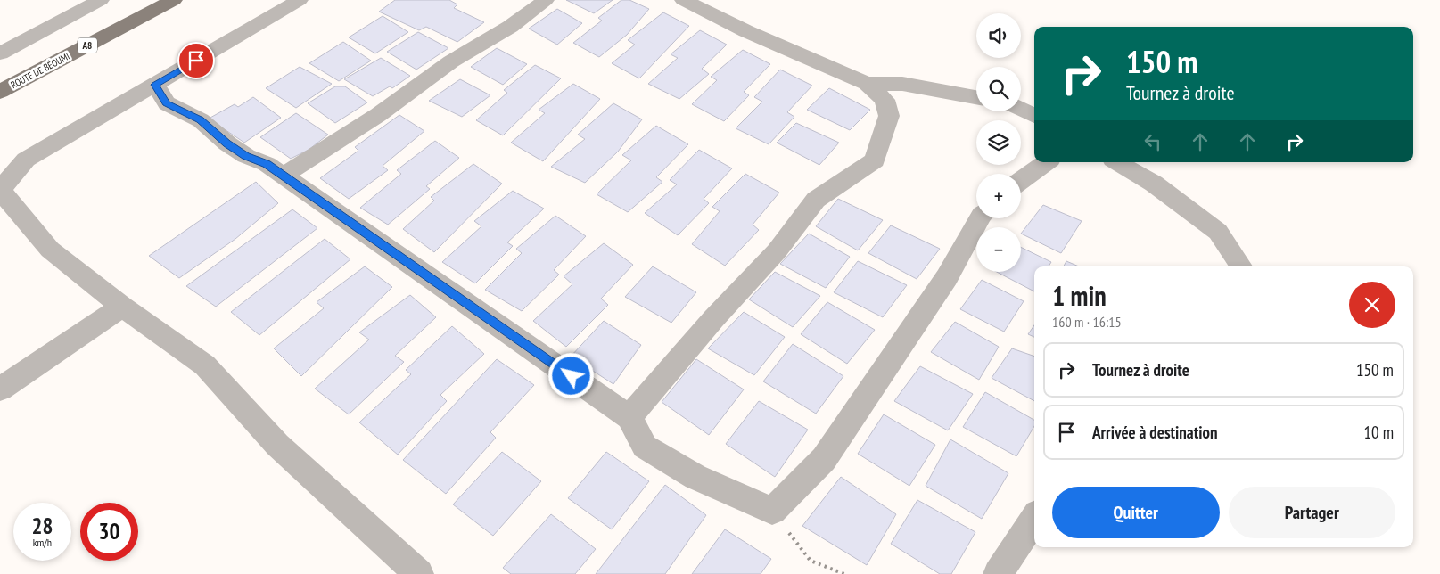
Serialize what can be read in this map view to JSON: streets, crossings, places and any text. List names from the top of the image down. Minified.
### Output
{"streets":{"main road":["A8","ROUTE DE BÉOUMI"]},"page":{"map_buttons":["+","−"],"turn":["150 m","Tournez à droite"],"heading":["1 min","160 m · 16:15"],"list":[{"name":"Tournez à droite","value":"150 m"},{"name":"Arrivée à destination","value":"10 m"}],"buttons":["Quitter","Partager"],"speed":"28 km/h","limit":"30"}}
